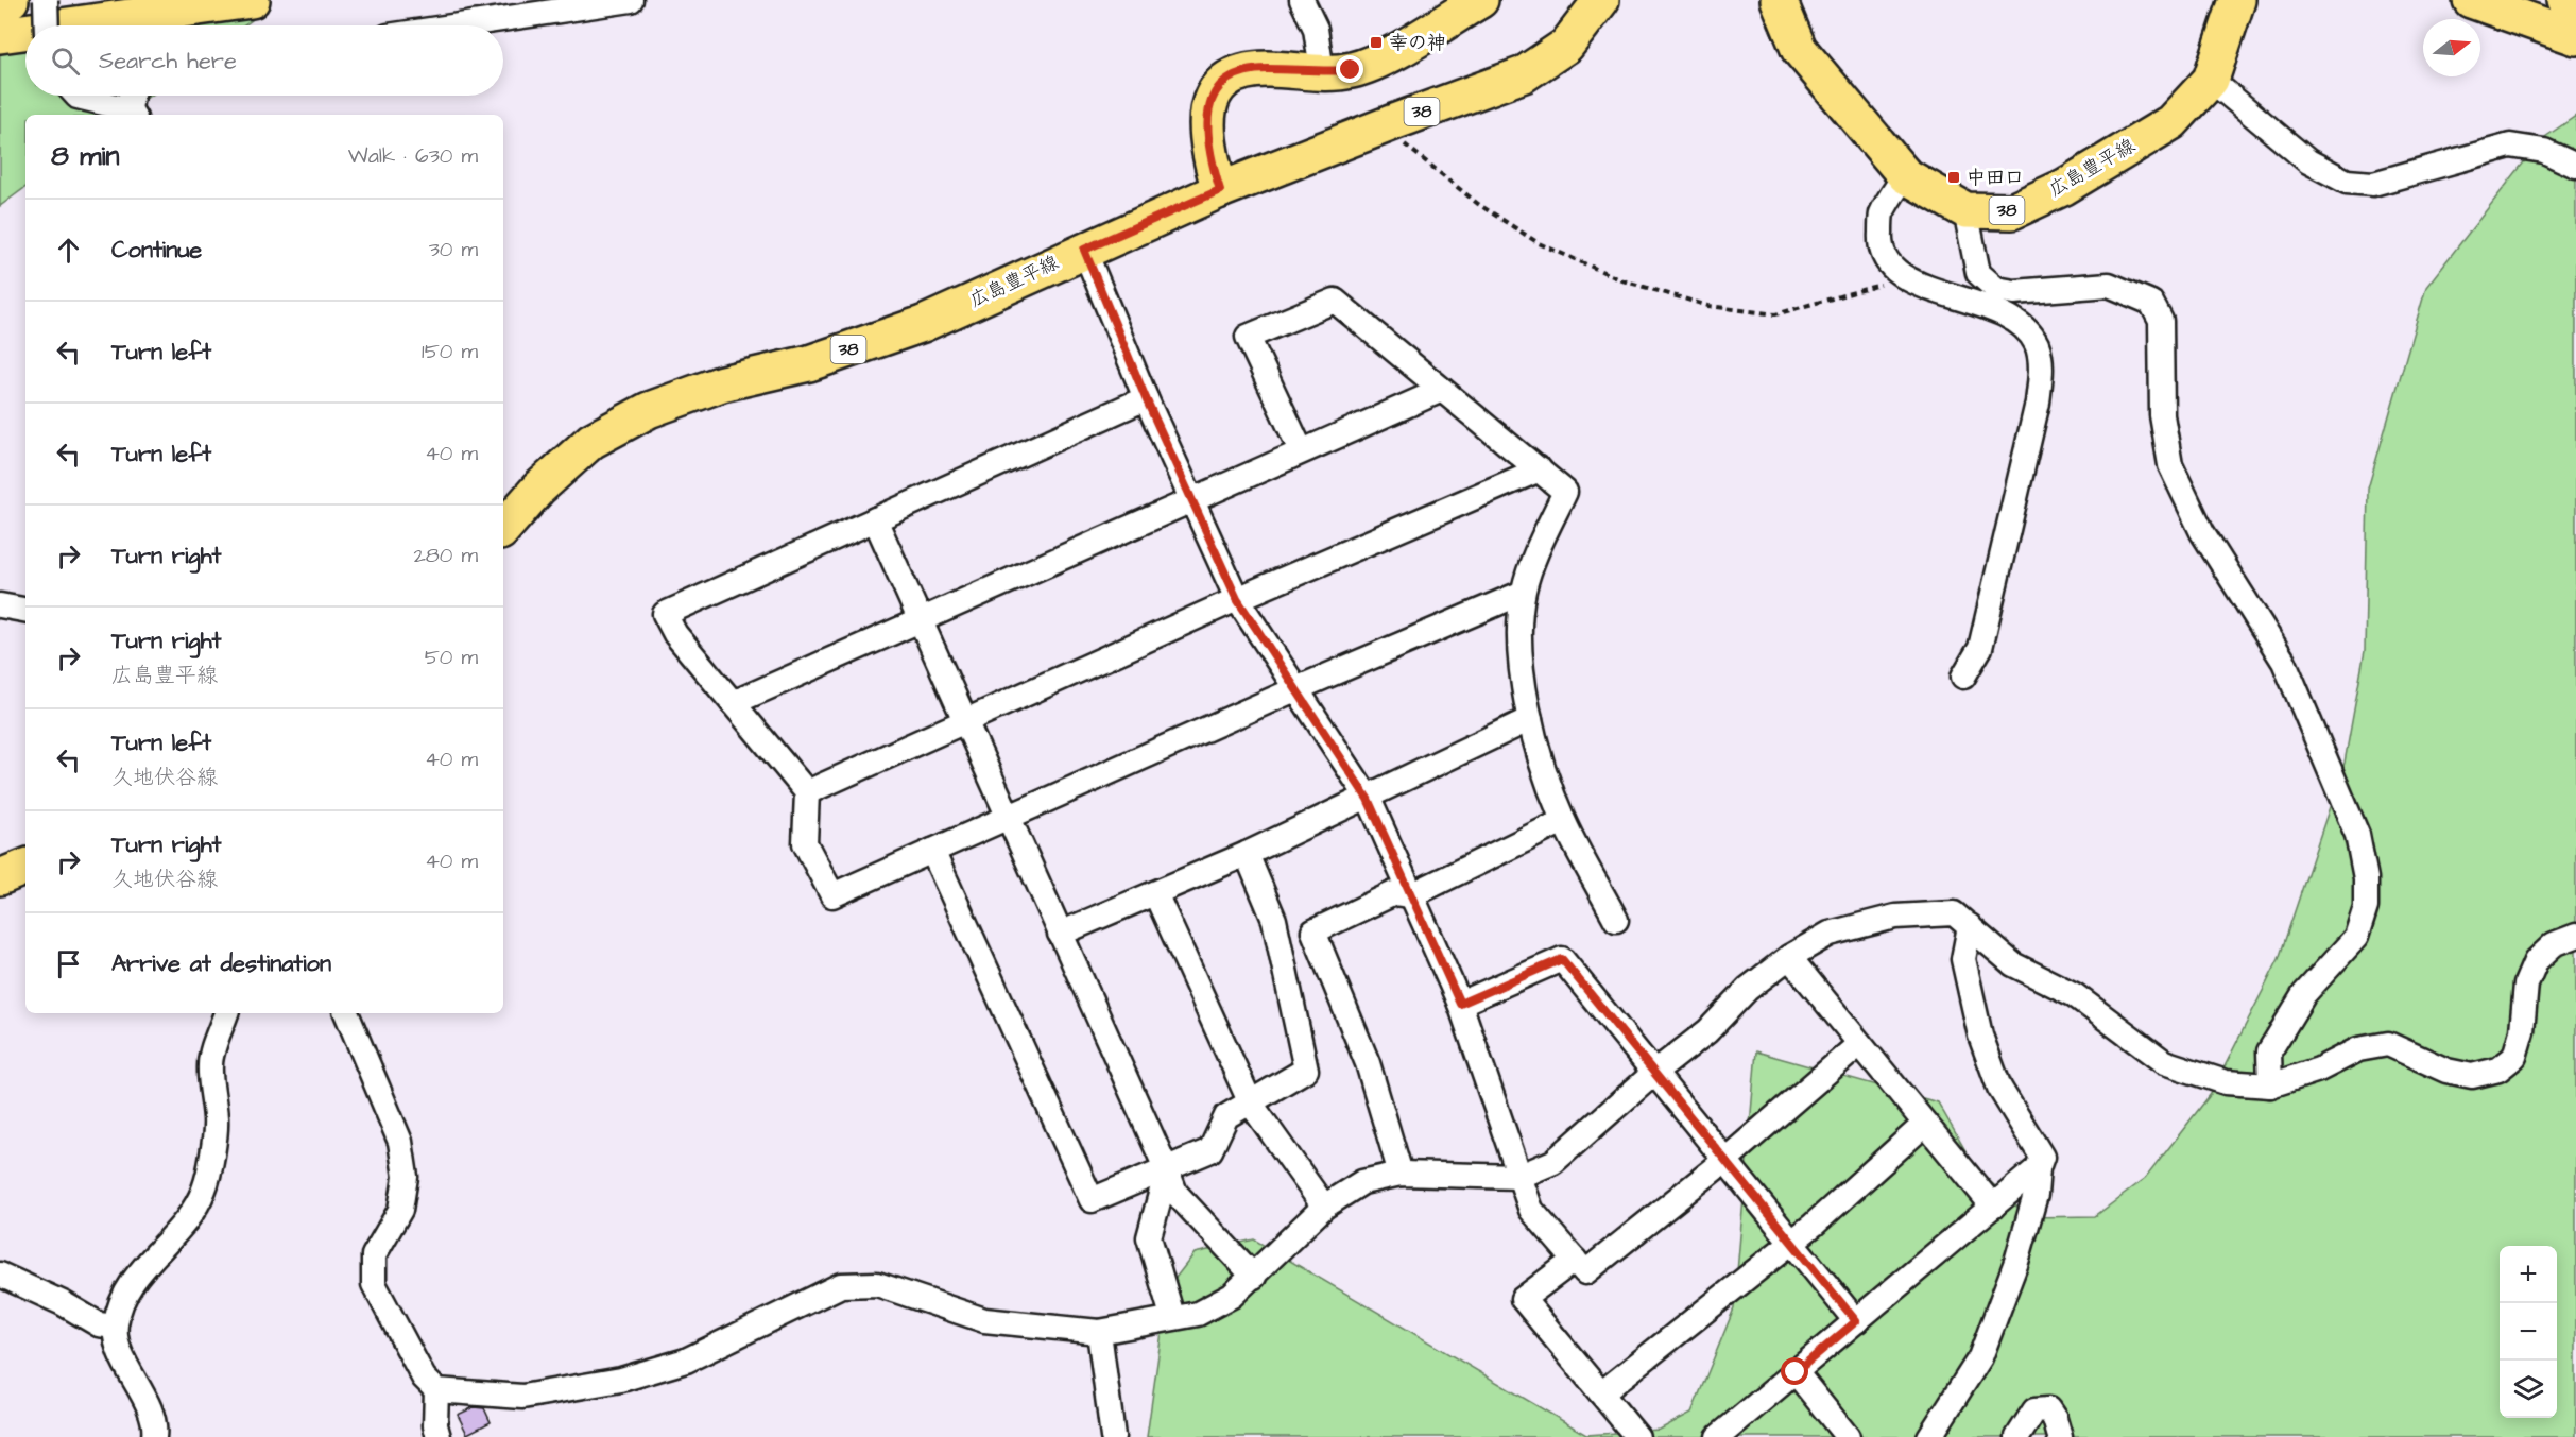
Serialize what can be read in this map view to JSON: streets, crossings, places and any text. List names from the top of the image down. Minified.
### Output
{"streets":{"main road":["38","広島豊平線"]},"places":{"transit":["幸の神","中田口"]},"north":"right","page":{"search":"Search here","heading":["8 min","Walk · 630 m"],"list":[["Continue","30 m"],["Turn left","150 m"],["Turn left","40 m"],["Turn right","280 m"],["Turn right","広島豊平線","50 m"],["Turn left","久地伏谷線","40 m"],["Turn right","久地伏谷線","40 m"],"Arrive at destination"],"map_buttons":["+","−"]}}
